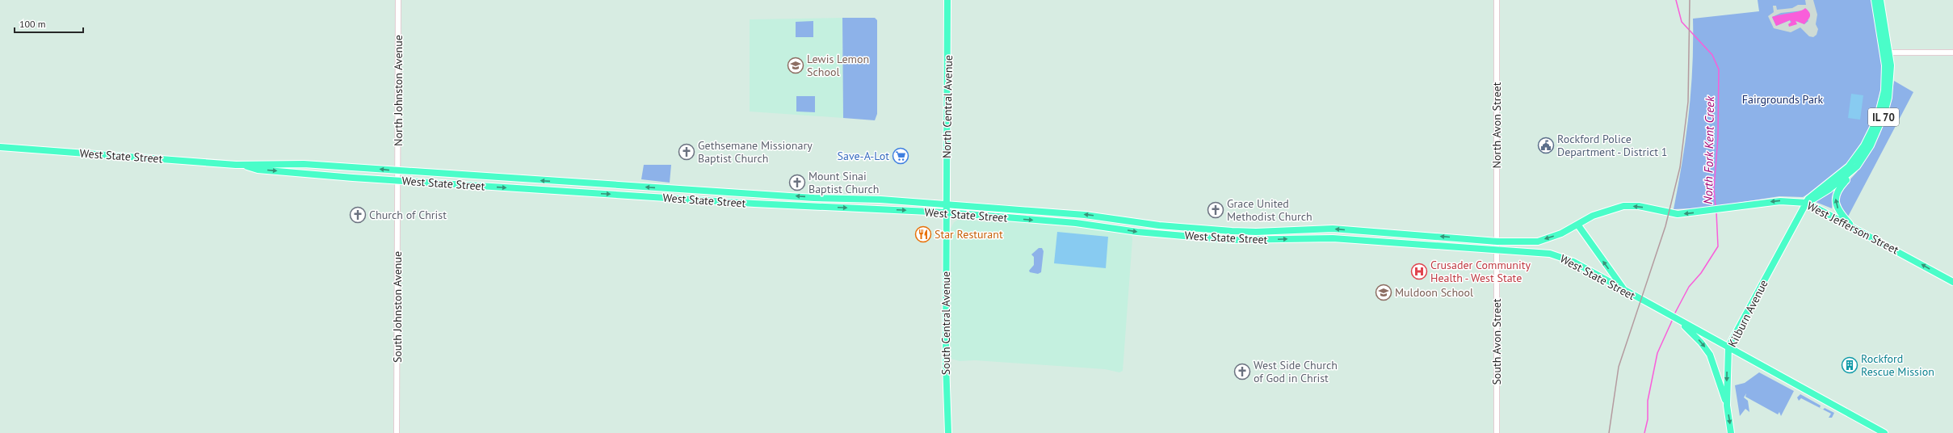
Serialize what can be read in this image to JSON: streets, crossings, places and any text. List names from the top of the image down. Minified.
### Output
{"streets":{"main road":["North Central Avenue","IL 70","West State Street","West Jefferson Street","Kilburn Avenue","South Central Avenue"],"street":["North Johnston Avenue","North Avon Street","South Johnston Avenue","South Avon Street"]},"crossings":[["North Johnston Avenue","West State Street"],["North Johnston Avenue","South Johnston Avenue"],["North Central Avenue","West State Street"],["North Central Avenue","South Central Avenue"],["North Avon Street","West State Street"],["North Avon Street","South Avon Street"],["West State Street","West Jefferson Street"],["West State Street","South Johnston Avenue"],["West State Street","Kilburn Avenue"],["West State Street","South Central Avenue"],["West State Street","South Avon Street"],["West Jefferson Street","Kilburn Avenue"]],"one_way":["West Jefferson Street"],"water":["North Fork Kent Creek"],"parks":["Fairgrounds Park"],"places":{"school or university":["Lewis Lemon School","Muldoon School"],"public building":["Rockford Police Department - District 1"],"church":["Gethsemane Missionary Baptist Church","Mount Sinai Baptist Church","Grace United Methodist Church","Church of Christ","West Side Church of God in Christ"],"supermarket":["Save-A-Lot"],"restaurant":["Star Resturant"],"hospital":["Crusader Community Health - West State"],"building":["Rockford Rescue Mission"]},"scale_bar":"100 m"}
